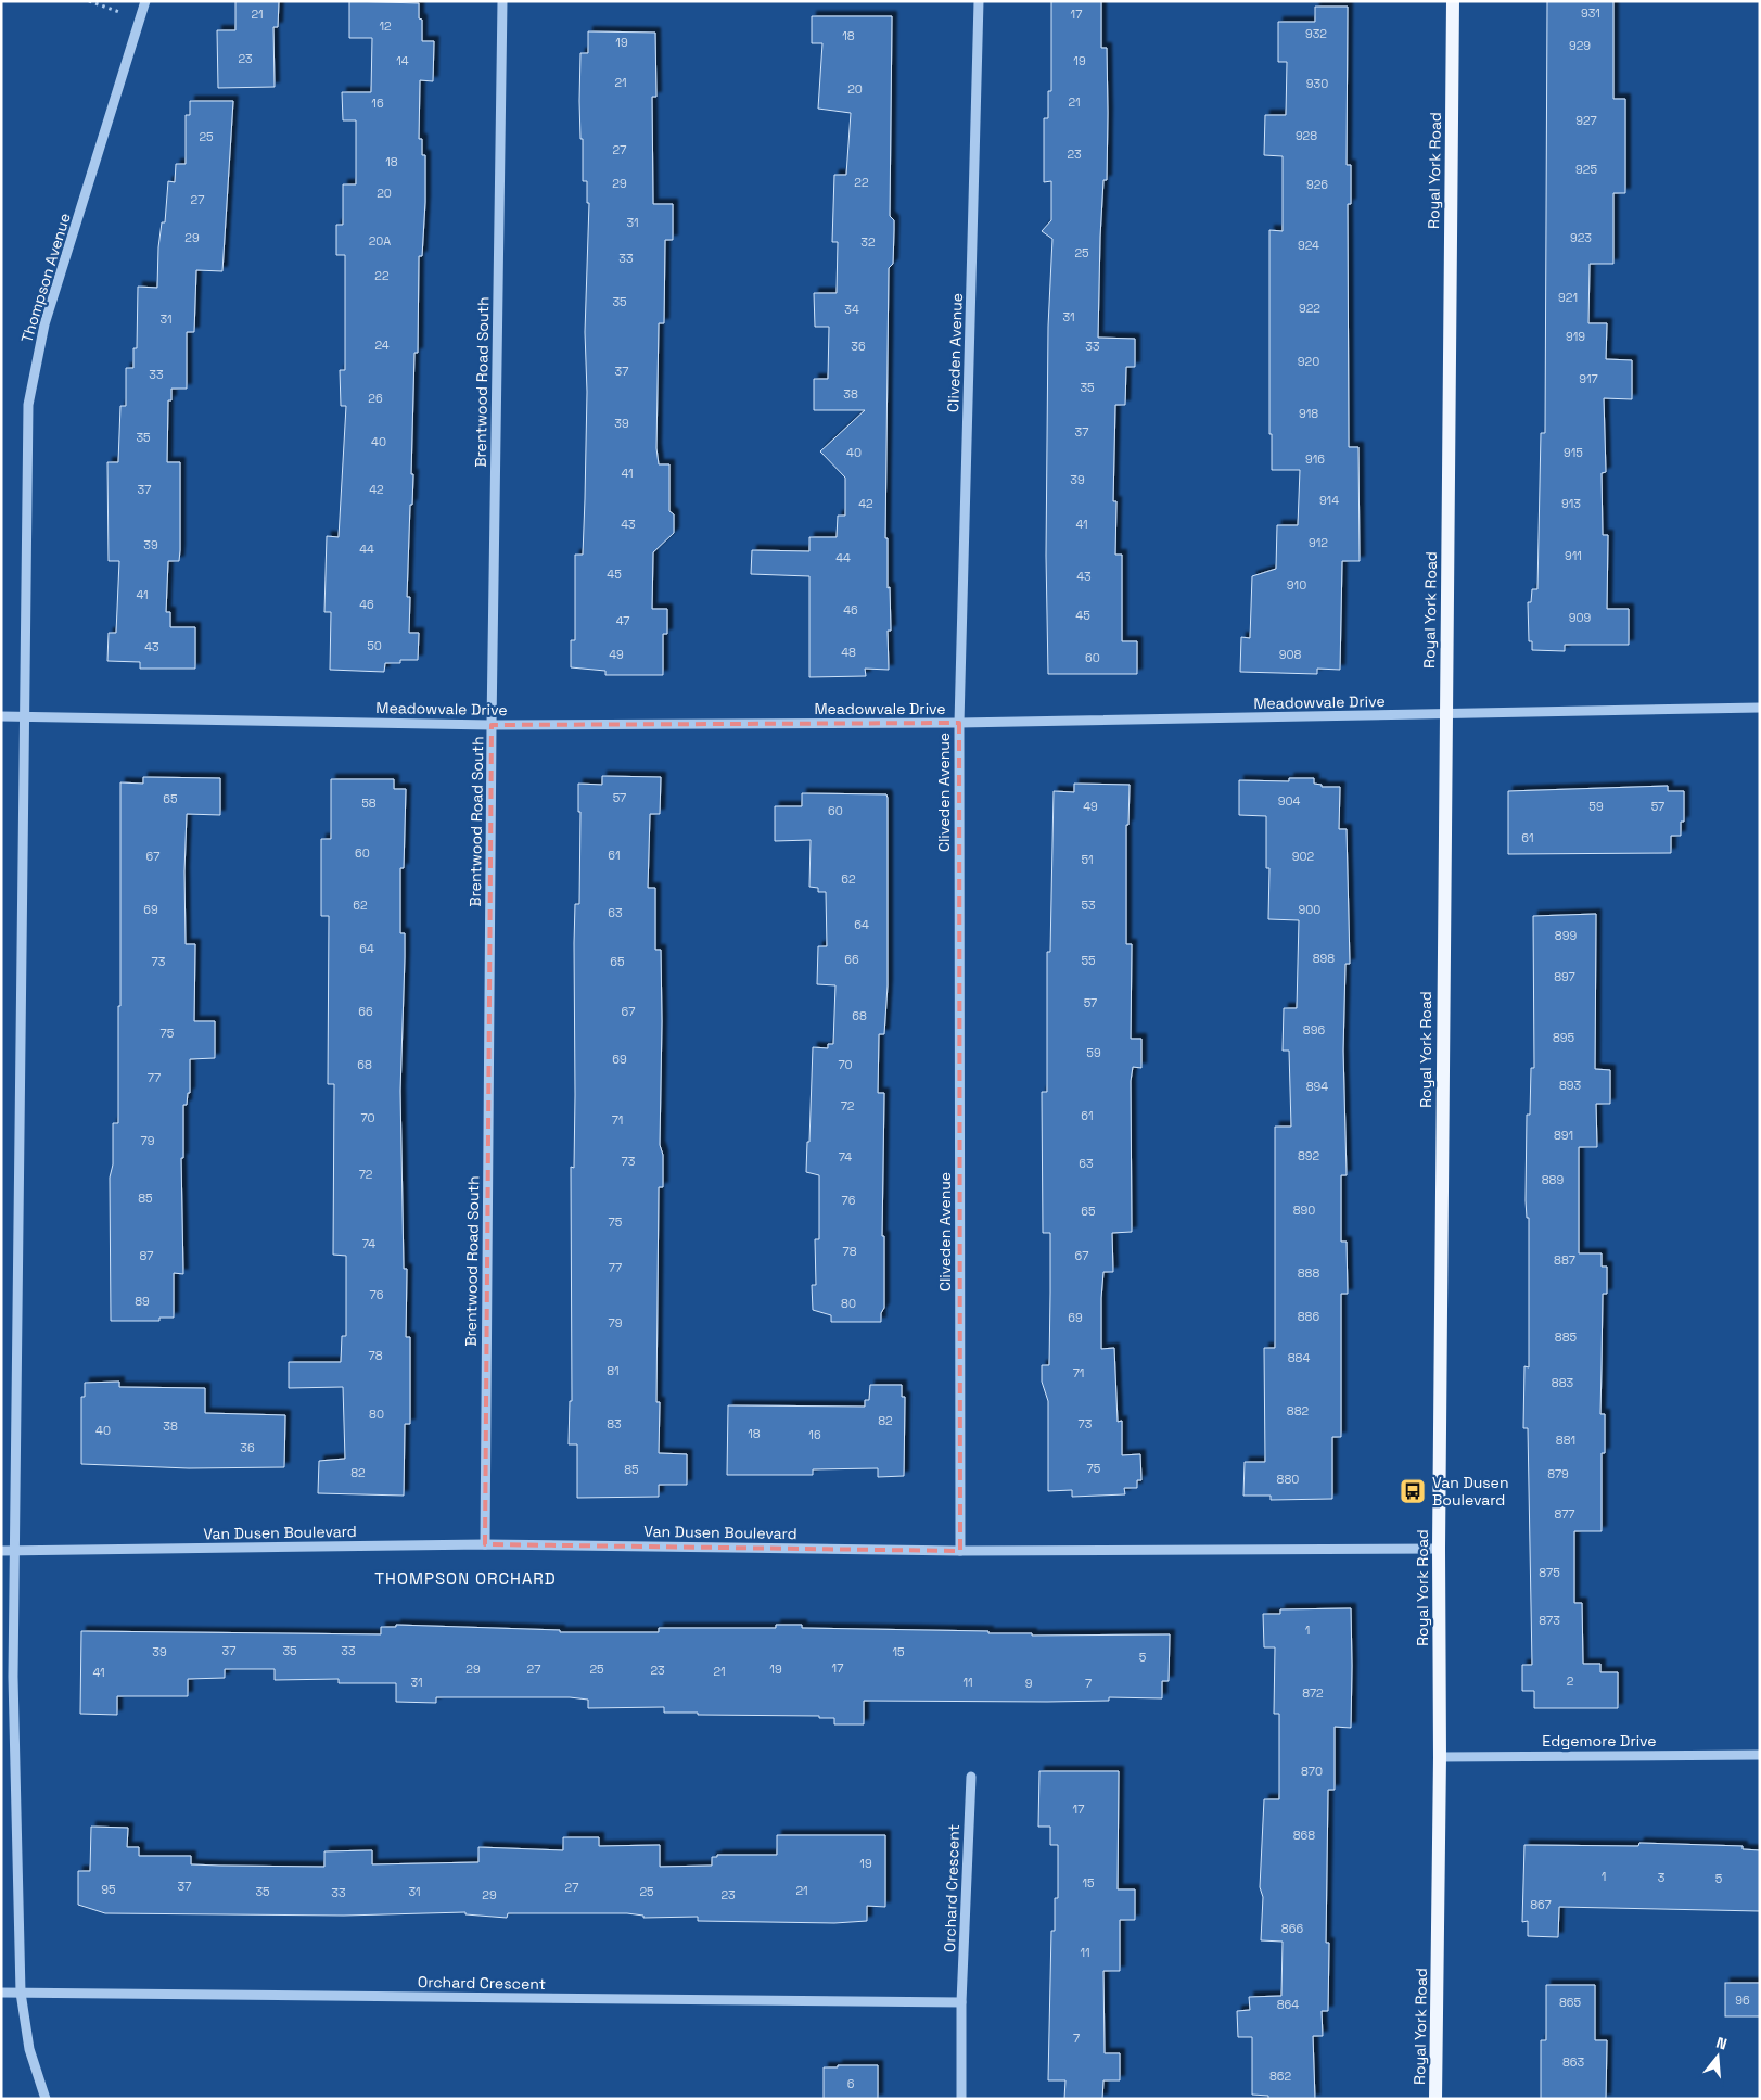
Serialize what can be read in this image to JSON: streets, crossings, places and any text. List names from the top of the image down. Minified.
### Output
{"streets":{"main road":["Royal York Road"],"street":["Thompson Avenue","Cliveden Avenue","Brentwood Road South","Meadowvale Drive","Van Dusen Boulevard","Edgemore Drive","Orchard Crescent"]},"crossings":[["Royal York Road","Meadowvale Drive"],["Royal York Road","Van Dusen Boulevard"],["Royal York Road","Edgemore Drive"],["Thompson Avenue","Meadowvale Drive"],["Thompson Avenue","Van Dusen Boulevard"],["Thompson Avenue","Orchard Crescent"],["Cliveden Avenue","Meadowvale Drive"],["Cliveden Avenue","Van Dusen Boulevard"],["Brentwood Road South","Meadowvale Drive"],["Brentwood Road South","Van Dusen Boulevard"]],"districts":["THOMPSON ORCHARD"],"places":{"bus stop":["Van Dusen Boulevard"]},"house_numbers":["931","21","17","12","932","18","19","929","23","14","19","21","930","20","21","16","927","928","25","27","23","18","925","22","29","926","20","27","31","29","923","20A","32","924","25","33","22","921","35","922","34","31","31","919","24","36","33","920","37","33","917","35","38","26","918","39","37","35","40","40","915","916","41","39","37","42","914","42","913","43","41","912","39","44","911","44","45","43","910","41","46","46","45","909","47","50","43","48","49","908","60","57","65","904","58","49","59","57","60","61","60","61","67","902","51","62","62","53","69","900","63","64","899","64","898","66","55","73","65","897","57","66","67","68","896","75","895","59","69","68","70","77","893","894","72","61","70","71","891","79","892","74","73","63","72","889","85","76","890","65","75","74","78","87","67","887","77","888","76","89","80","886","69","79","885","78","884","81","71","883","882","80","82","83","73","38","40","18","16","881","36","75","85","82","879","880","877","875","873","1","37","35","33","39","15","5","17","29","27","25","19","23","21","41","2","31","11","9","7","872","870","17","868","19","1","3","5","15","37","27","95","21","35","31","25","33","29","23","867","866","11","96","865","864","7","863","862","6"],"north":"top"}
